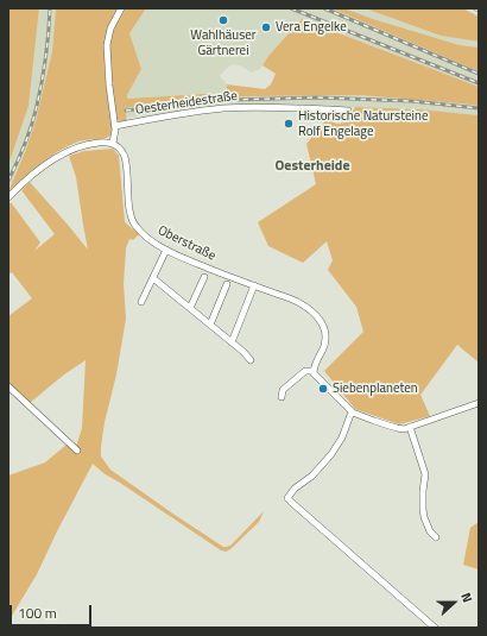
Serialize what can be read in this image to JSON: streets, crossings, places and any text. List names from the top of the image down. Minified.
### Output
{"streets":{"street":["Oesterheidestraße","Oberstraße"]},"districts":["Oesterheide"],"places":["Wahlhäuser Gärtnerei","Vera Engelke","Historische Natursteine Rolf Engelage","Siebenplaneten"],"scale_bar":"100 m","north":"right"}
